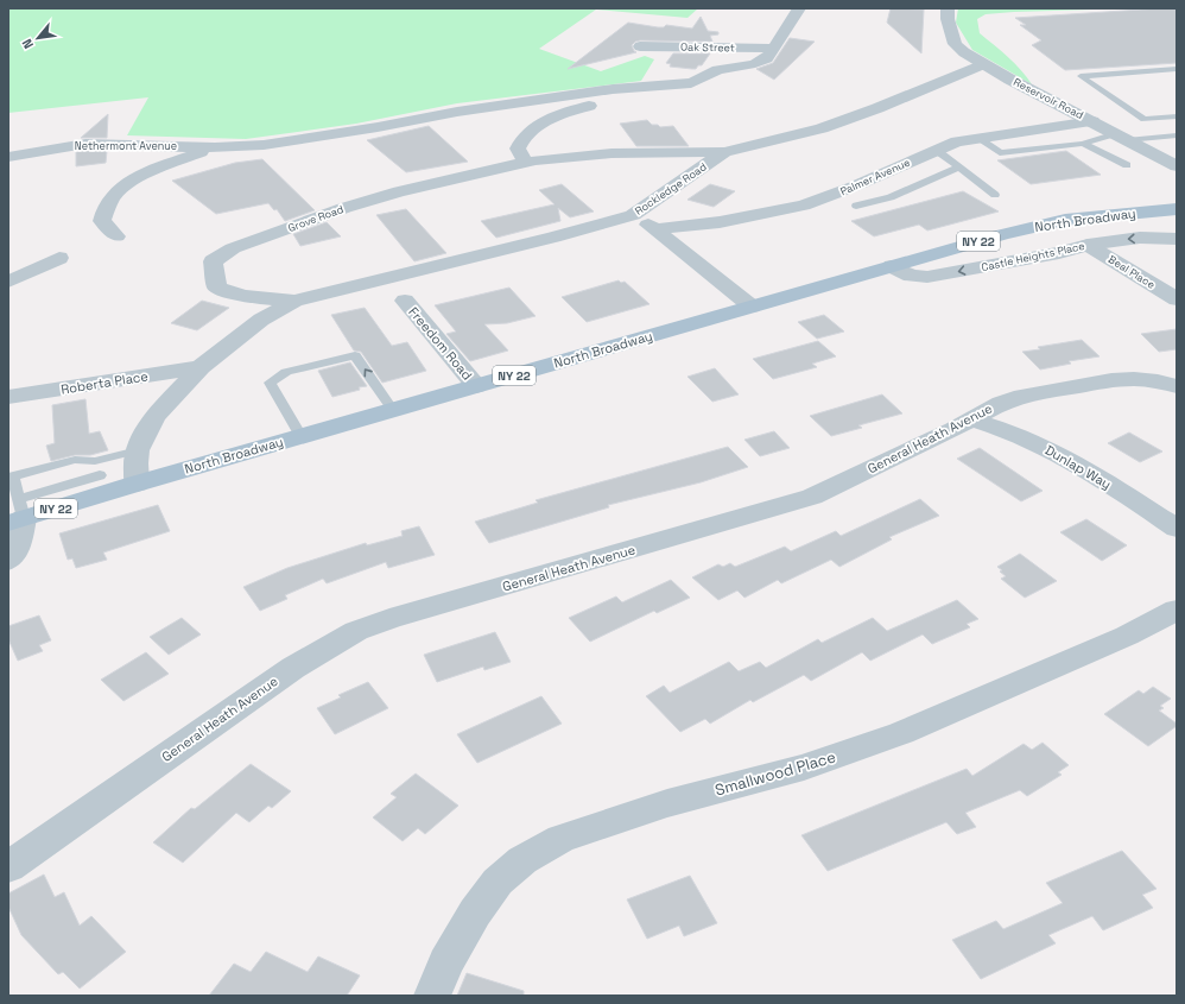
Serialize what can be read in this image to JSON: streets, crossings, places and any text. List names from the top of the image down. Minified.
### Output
{"streets":{"main road":["North Broadway","NY 22"],"street":["Oak Street","Reservoir Road","Nethermont Avenue","Palmer Avenue","Rockledge Road","Grove Road","Castle Heights Place","Beal Place","Freedom Road","Roberta Place","General Heath Avenue","Dunlap Way","Smallwood Place"]},"crossings":[["Reservoir Road","Palmer Avenue"],["Reservoir Road","Rockledge Road"],["Palmer Avenue","Rockledge Road"],["Rockledge Road","Grove Road"],["North Broadway","Castle Heights Place"],["North Broadway","Freedom Road"],["Castle Heights Place","Beal Place"],["General Heath Avenue","Dunlap Way"]],"one_way":["Castle Heights Place"],"north":"bottom left"}
